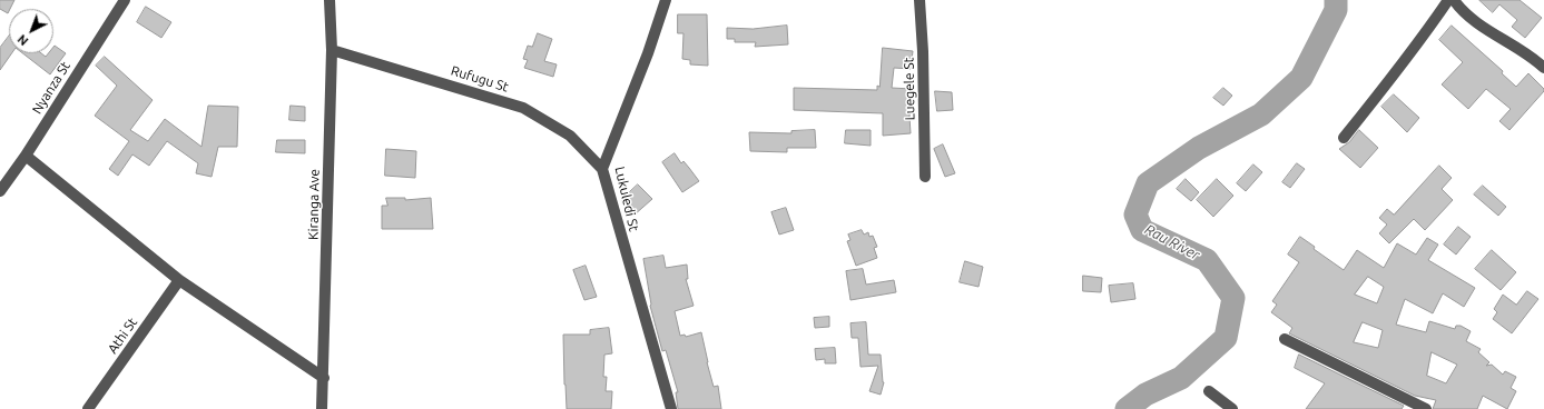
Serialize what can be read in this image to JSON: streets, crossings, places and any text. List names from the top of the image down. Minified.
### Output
{"streets":{"street":["Rufugu St","Nyanza St","Luegele St","Lukuledi St","Kiranga Ave","Athi St"]},"crossings":[["Rufugu St","Lukuledi St"],["Rufugu St","Kiranga Ave"]],"water":["Rau River"],"north":"bottom left"}
